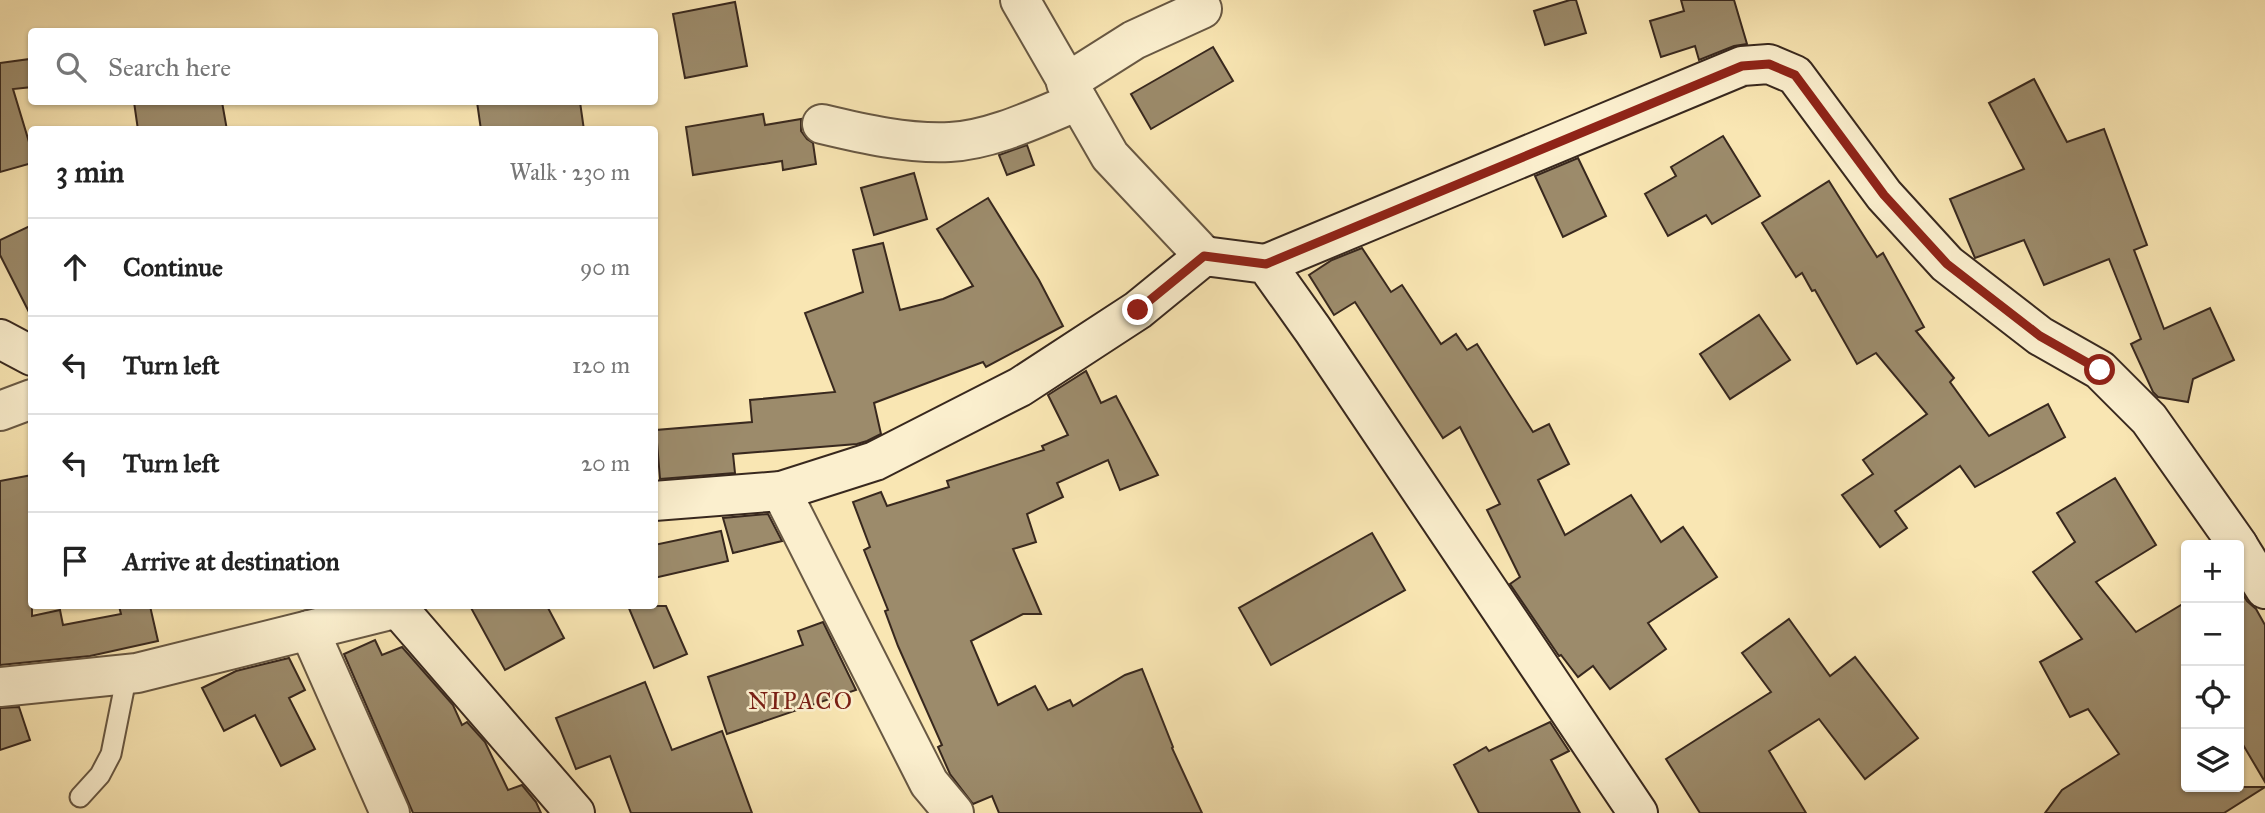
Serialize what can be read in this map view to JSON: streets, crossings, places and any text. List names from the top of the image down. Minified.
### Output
{"districts":["NIPACO"],"page":{"search":"Search here","heading":["3 min","Walk · 230 m"],"list":[["Continue","90 m"],["Turn left","120 m"],["Turn left","20 m"],"Arrive at destination"],"map_buttons":["+","−"]}}
